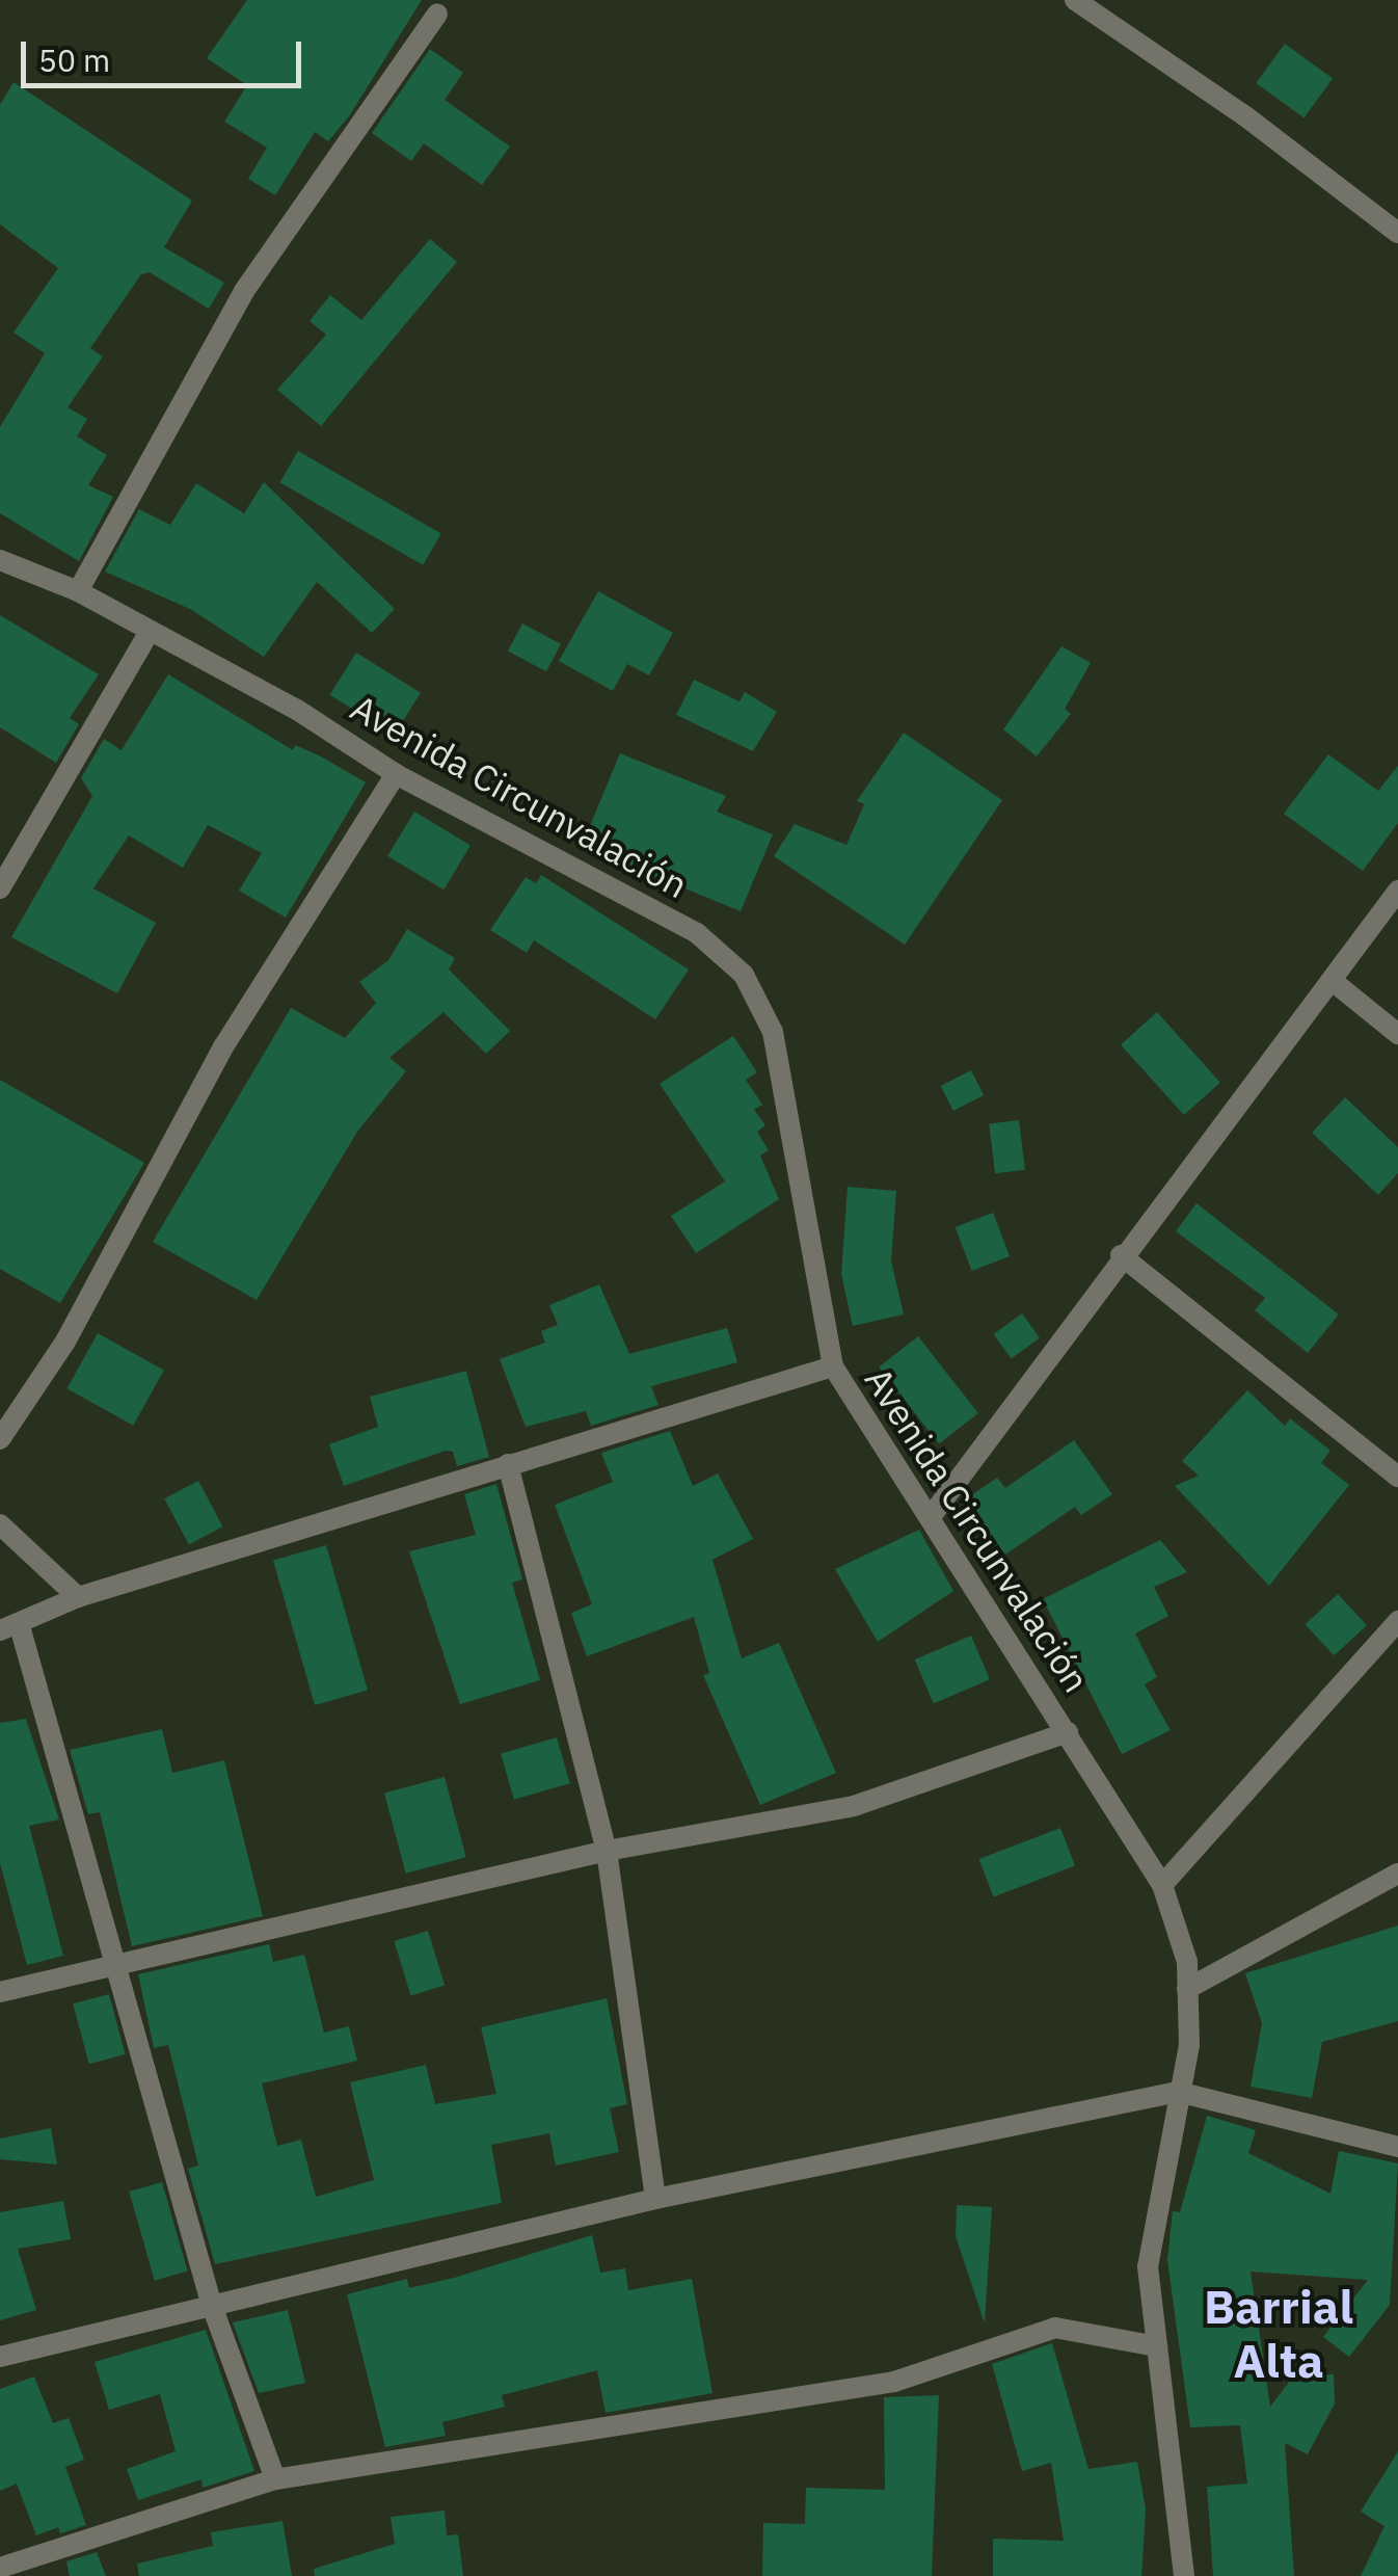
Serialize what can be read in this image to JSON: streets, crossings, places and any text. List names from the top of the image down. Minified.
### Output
{"streets":{"street":["Avenida Circunvalación"]},"districts":["Barrial Alta"],"scale_bar":"50 m"}
